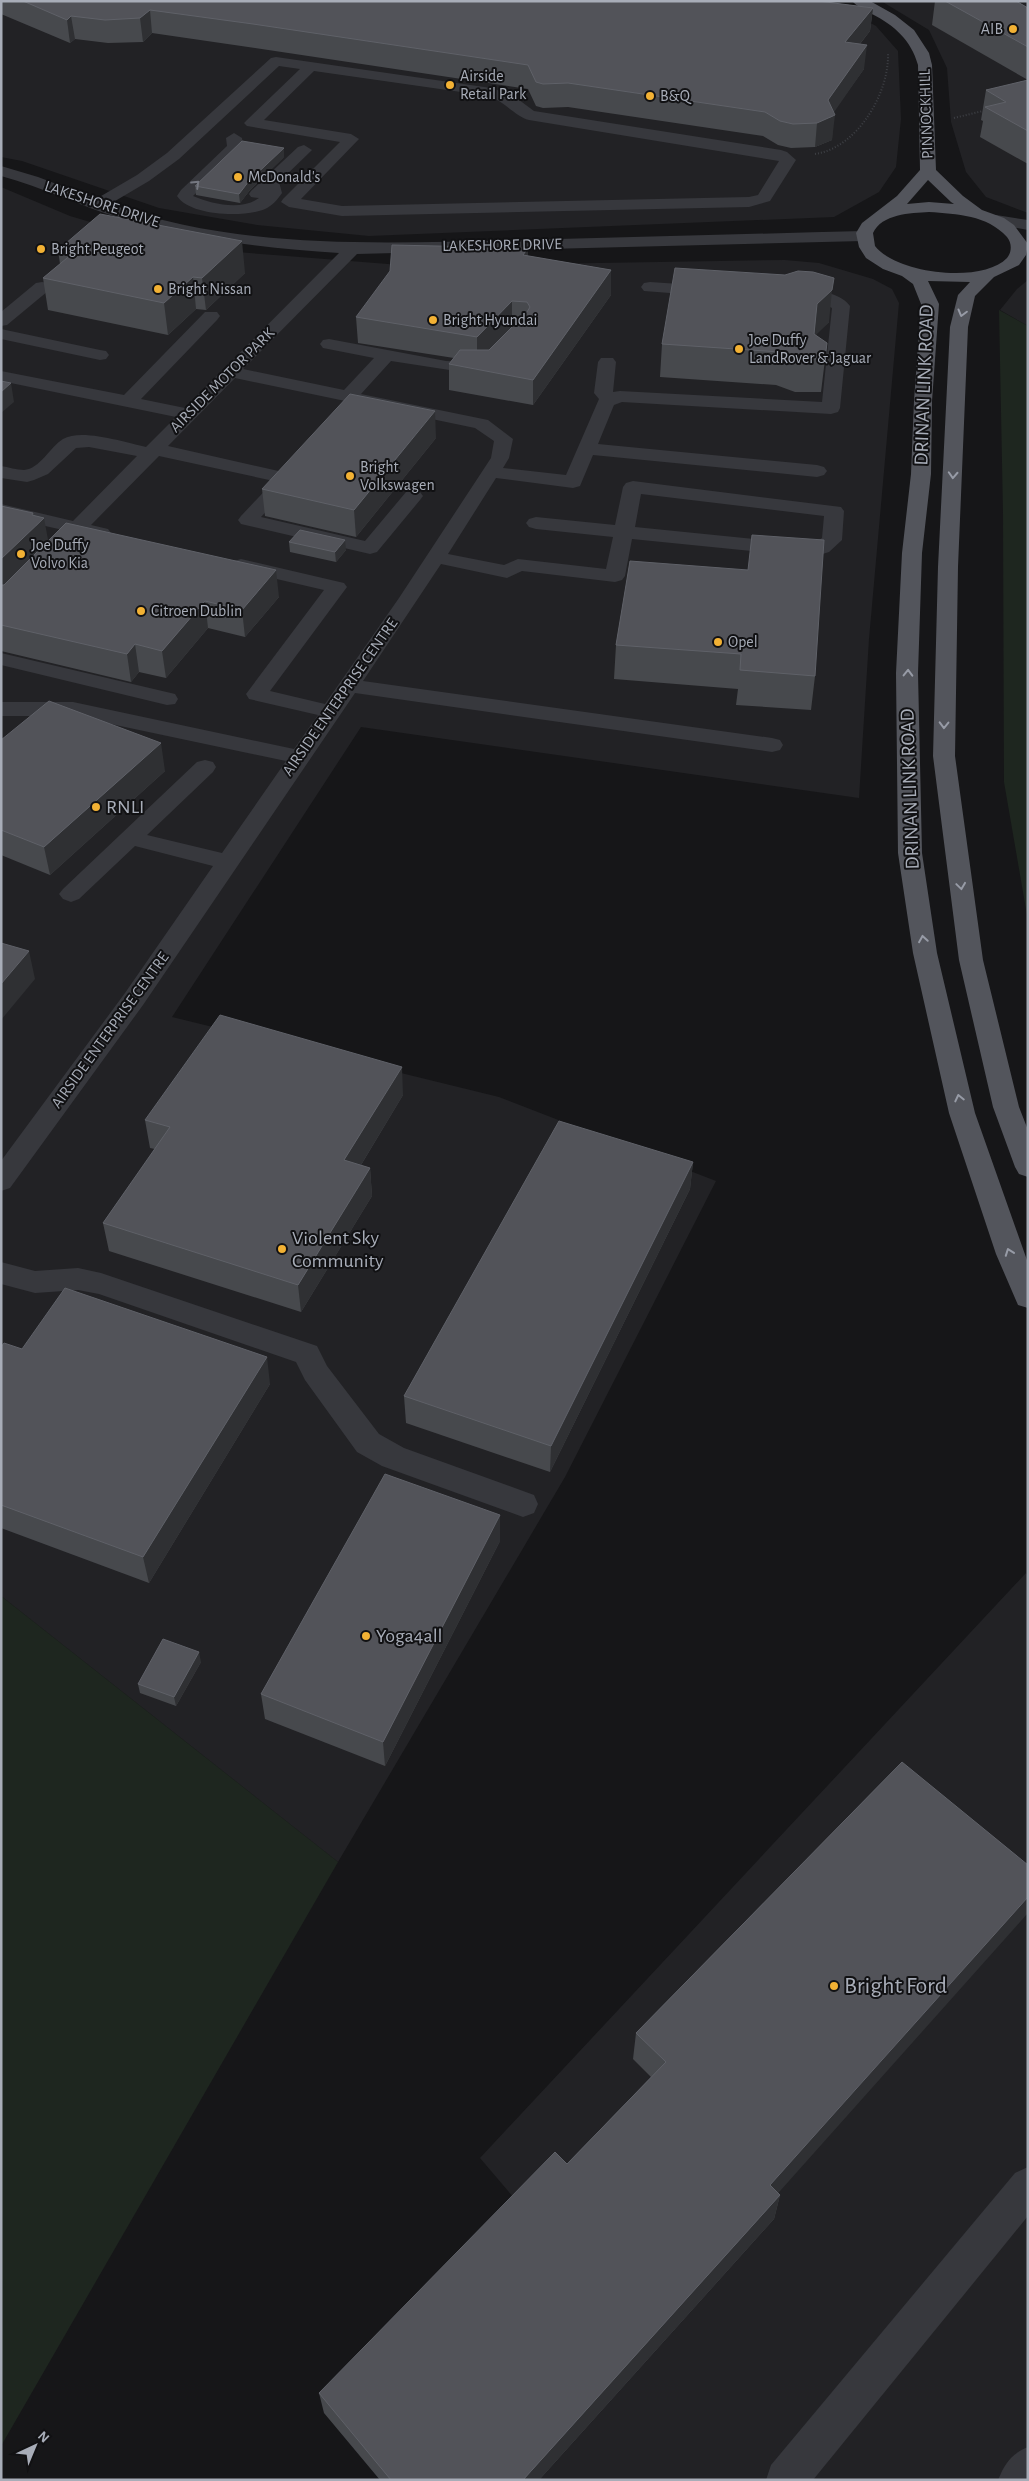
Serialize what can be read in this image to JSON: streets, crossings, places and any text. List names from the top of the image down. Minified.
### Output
{"streets":{"main road":["PINNOCKHILL","DRINAN LINK ROAD"],"street":["LAKESHORE DRIVE","AIRSIDE MOTOR PARK","AIRSIDE ENTERPRISE CENTRE"]},"crossings":[["PINNOCKHILL","LAKESHORE DRIVE"],["LAKESHORE DRIVE","AIRSIDE MOTOR PARK"],["AIRSIDE MOTOR PARK","AIRSIDE ENTERPRISE CENTRE"]],"places":["AIB","Airside Retail Park","B&Q","McDonald's","Bright Peugeot","Bright Nissan","Bright Hyundai","Joe Duffy LandRover & Jaguar","Bright Volkswagen","Joe Duffy Volvo Kia","Citroen Dublin","Opel","RNLI","Violent Sky Community","Yoga4all","Bright Ford"],"north":"top right"}
